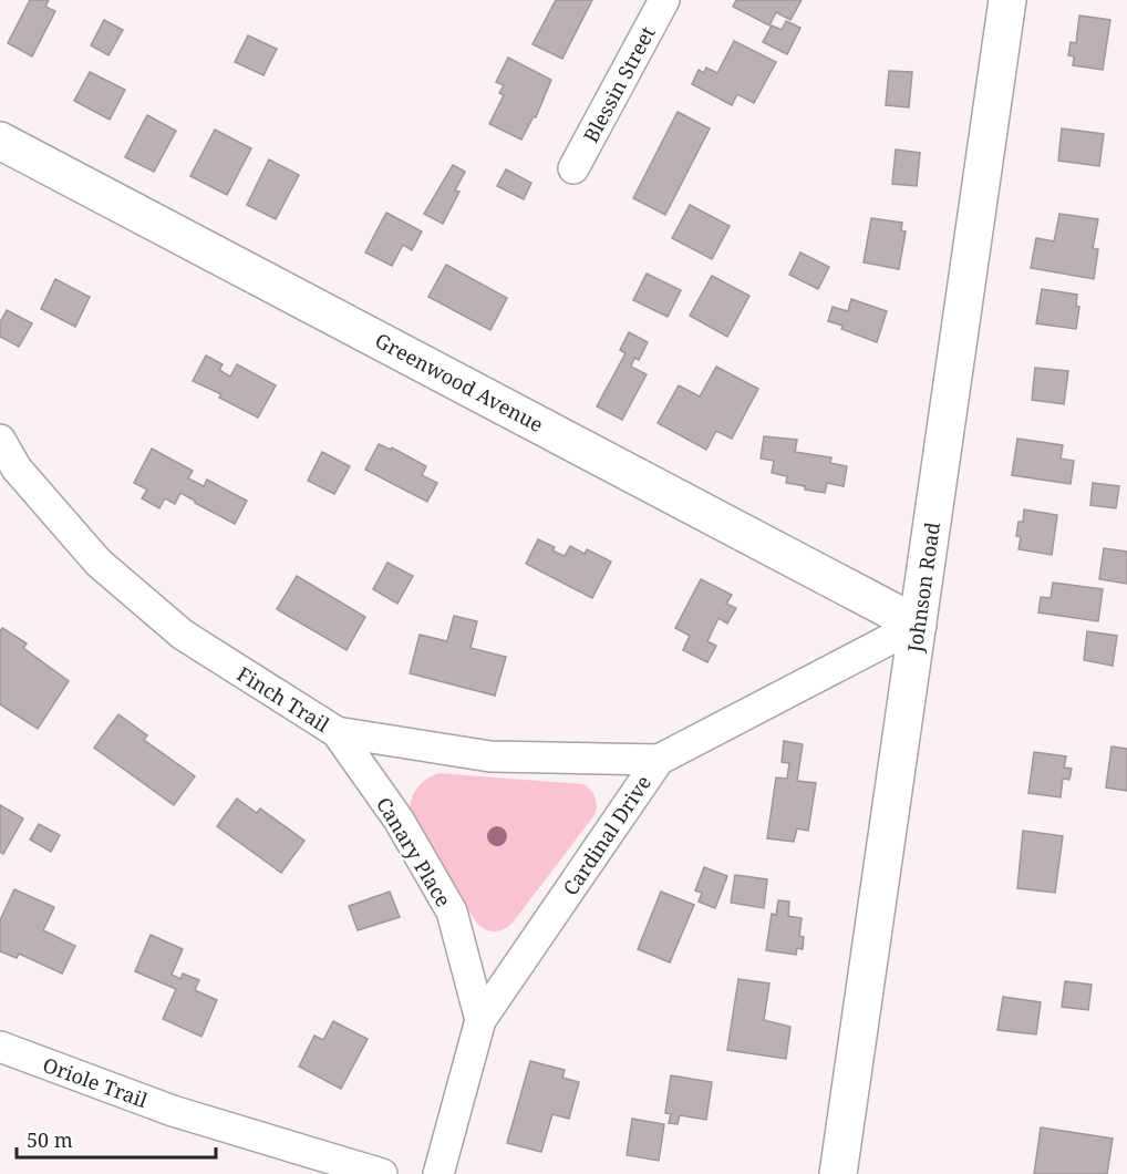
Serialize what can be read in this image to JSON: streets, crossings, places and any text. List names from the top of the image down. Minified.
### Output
{"streets":{"main road":["Greenwood Avenue","Johnson Road"],"street":["Blessin Street","Finch Trail","Cardinal Drive","Canary Place","Oriole Trail"]},"crossings":[["Greenwood Avenue","Johnson Road"],["Greenwood Avenue","Cardinal Drive"],["Johnson Road","Cardinal Drive"],["Finch Trail","Cardinal Drive"],["Finch Trail","Canary Place"],["Cardinal Drive","Canary Place"]],"scale_bar":"50 m"}
